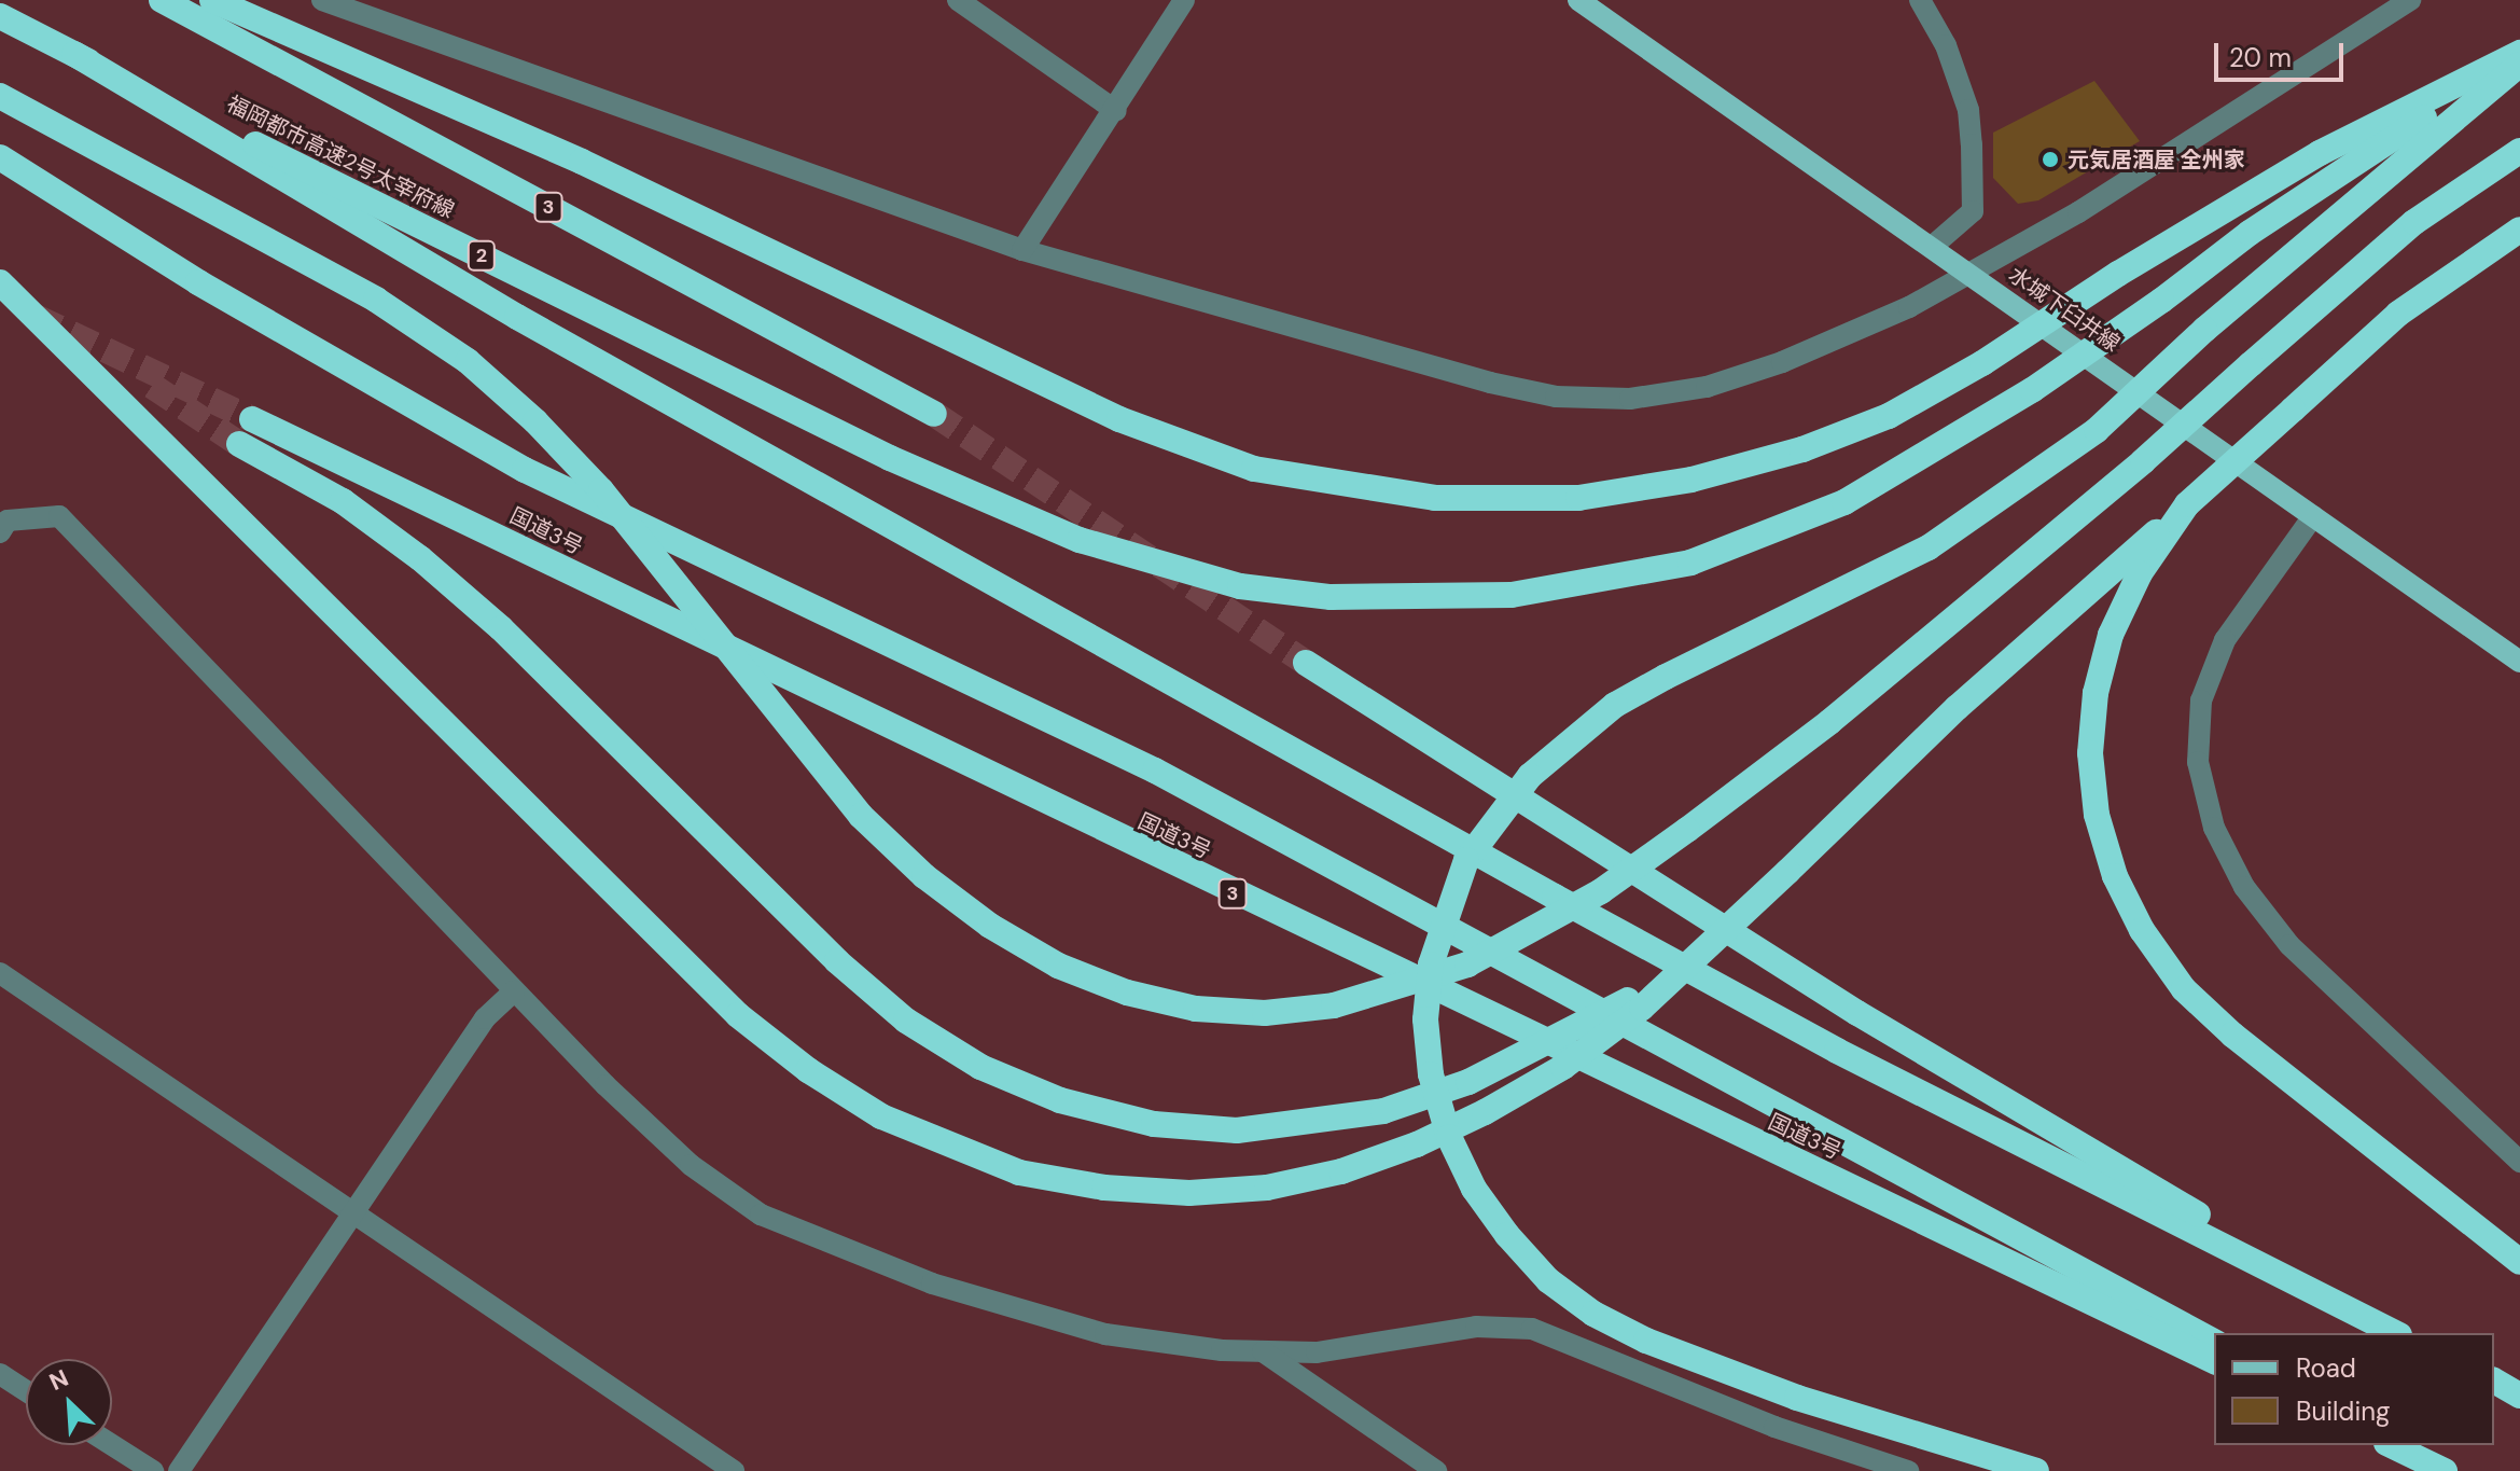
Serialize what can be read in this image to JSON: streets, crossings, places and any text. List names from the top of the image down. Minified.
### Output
{"streets":{"highway":["福岡都市高速2号太宰府線","3","2","国道3号"],"main road":["水城下臼井線"]},"places":["元気居酒屋 全州家"],"legend":["Road","Building"],"scale_bar":"20 m","north":"top left"}
